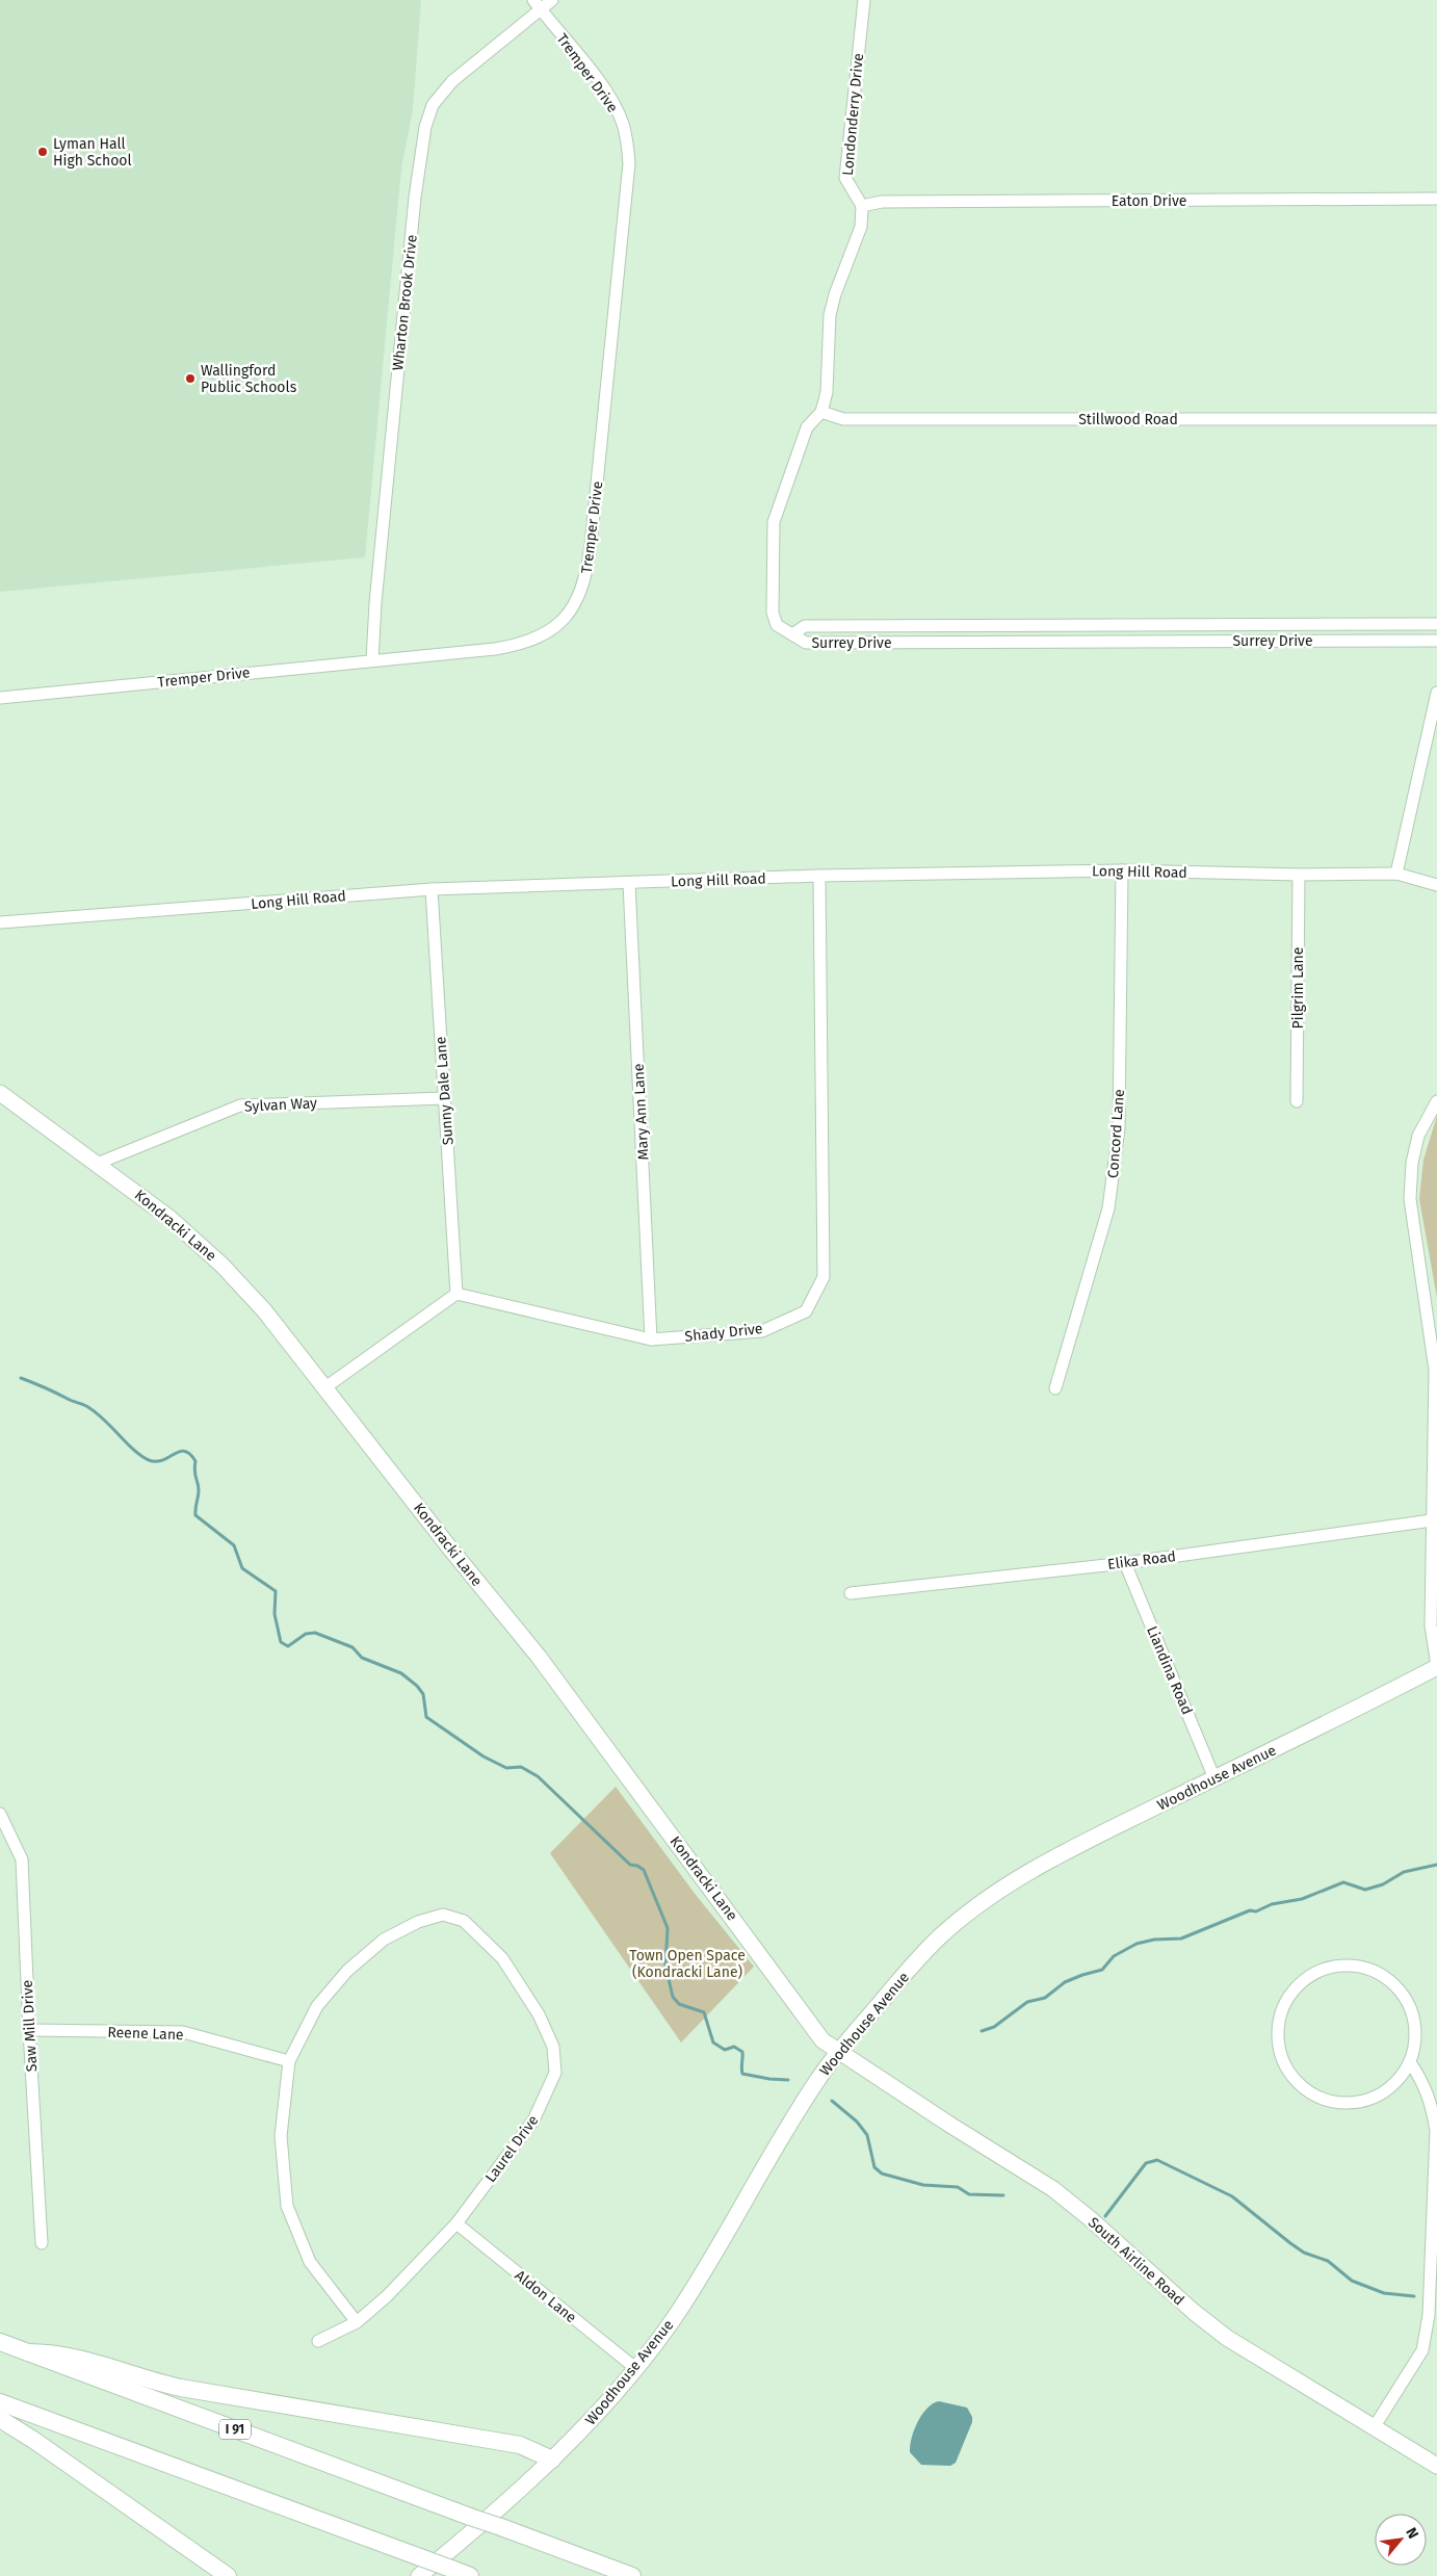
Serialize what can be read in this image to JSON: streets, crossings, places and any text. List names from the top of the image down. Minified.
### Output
{"streets":{"highway":["I 91"],"main road":["Kondracki Lane","Woodhouse Avenue","South Airline Road"],"street":["Tremper Drive","Londonderry Drive","Eaton Drive","Wharton Brook Drive","Stillwood Road","Surrey Drive","Long Hill Road","Pilgrim Lane","Sunny Dale Lane","Sylvan Way","Mary Ann Lane","Concord Lane","Shady Drive","Elika Road","Liandina Road","Saw Mill Drive","Reene Lane","Laurel Drive","Aldon Lane"]},"crossings":[["Tremper Drive","Wharton Brook Drive"],["Londonderry Drive","Eaton Drive"],["Long Hill Road","Pilgrim Lane"],["Long Hill Road","Sunny Dale Lane"],["Long Hill Road","Mary Ann Lane"],["Long Hill Road","Concord Lane"],["Long Hill Road","Shady Drive"],["Sunny Dale Lane","Sylvan Way"],["Sunny Dale Lane","Shady Drive"],["Sylvan Way","Kondracki Lane"],["Mary Ann Lane","Shady Drive"],["Kondracki Lane","Woodhouse Avenue"],["Kondracki Lane","South Airline Road"],["Elika Road","Liandina Road"],["Liandina Road","Woodhouse Avenue"],["Woodhouse Avenue","South Airline Road"],["Woodhouse Avenue","Aldon Lane"],["Saw Mill Drive","Reene Lane"],["Reene Lane","Laurel Drive"],["Laurel Drive","Aldon Lane"]],"parks":["Town Open Space (Kondracki Lane)"],"places":["Lyman Hall High School","Wallingford Public Schools"],"north":"top right"}
